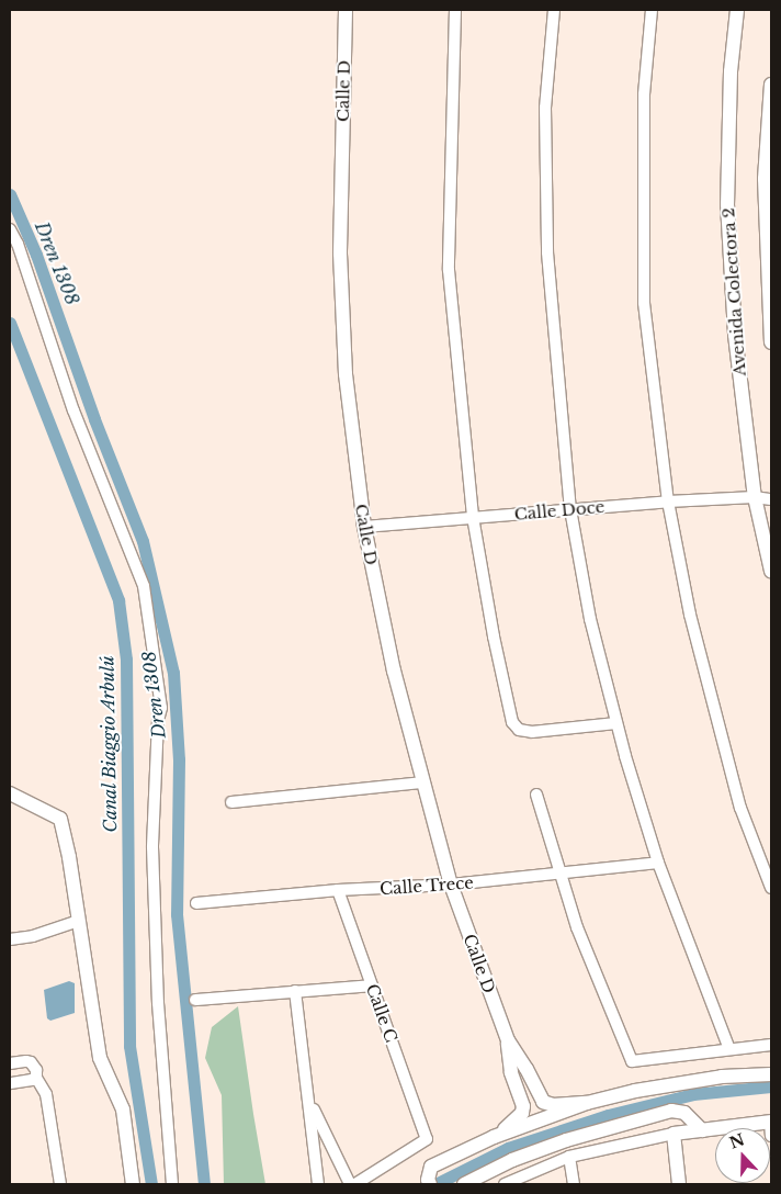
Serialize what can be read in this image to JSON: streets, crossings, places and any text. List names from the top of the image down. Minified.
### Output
{"streets":{"street":["Calle D","Avenida Colectora 2","Calle Doce","Calle Trece","Calle C"]},"crossings":[["Calle D","Calle Doce"],["Calle D","Calle Trece"],["Avenida Colectora 2","Calle Doce"],["Calle Trece","Calle C"]],"water":["Dren 1308","Canal Biaggio Arbulú"],"north":"top"}
